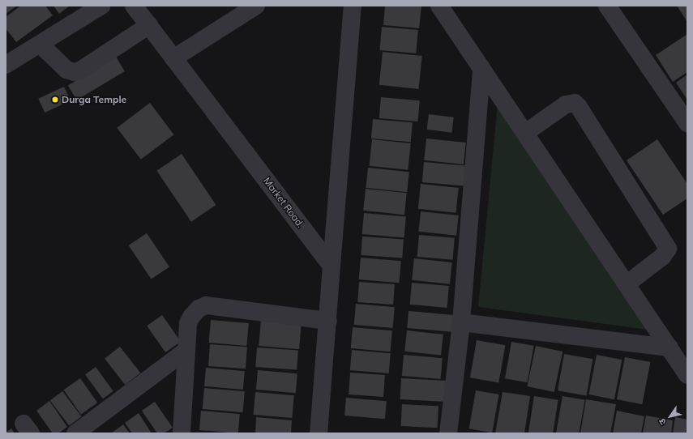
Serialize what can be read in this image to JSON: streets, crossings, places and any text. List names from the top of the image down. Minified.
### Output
{"streets":{"street":["Market Road."]},"places":["Durga Temple"],"north":"bottom left"}
